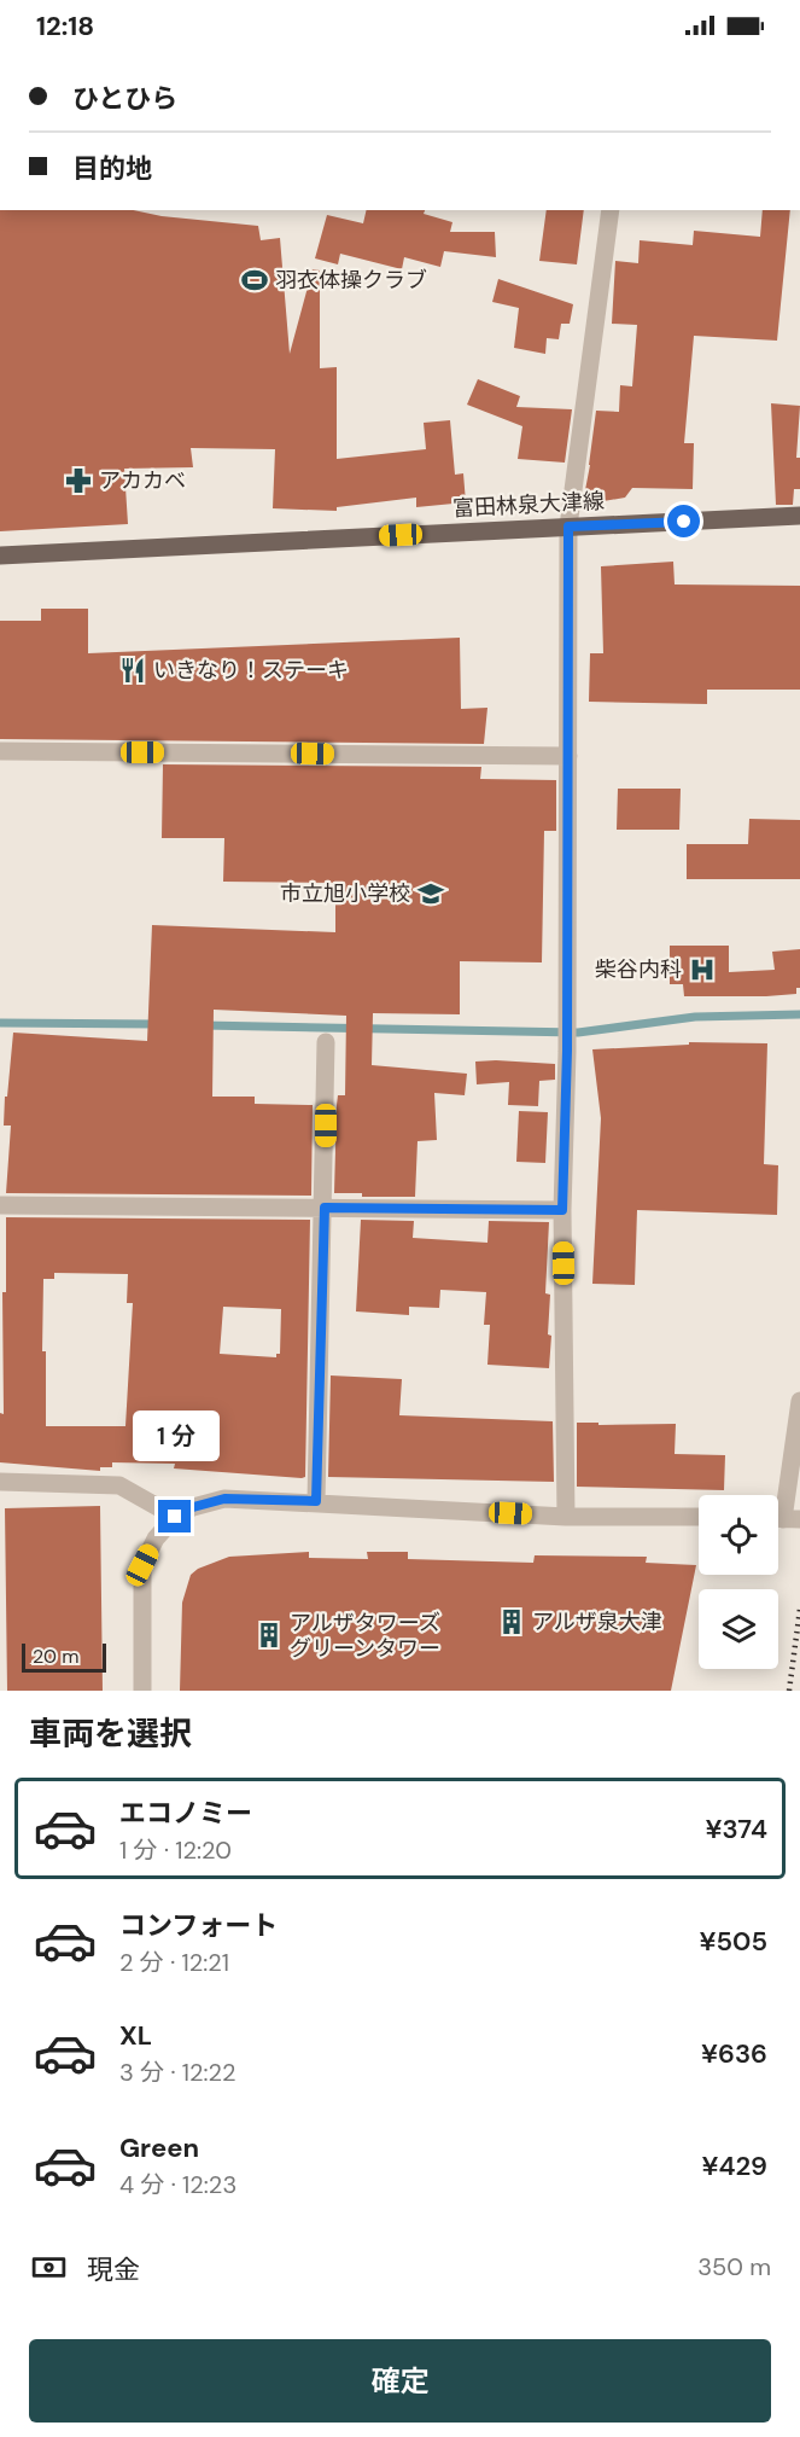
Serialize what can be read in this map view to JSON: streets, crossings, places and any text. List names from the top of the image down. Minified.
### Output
{"streets":{"main road":["富田林泉大津線"]},"places":{"sports":["羽衣体操クラブ"],"pharmacy":["アカカベ"],"restaurant":["いきなり！ステーキ"],"school or university":["市立旭小学校"],"hospital":["柴谷内科"],"building":["アルザ泉大津","アルザタワーズ グリーンタワー"]},"scale_bar":"20 m","page":{"status":"12:18","banner":["ひとひら","目的地"],"bubble":"1 分","scale":"20 m","heading":"車両を選択","list":[{"name":"エコノミー","note":"1 分 · 12:20","value":"¥374"},{"name":"コンフォート","note":"2 分 · 12:21","value":"¥505"},{"name":"XL","note":"3 分 · 12:22","value":"¥636"},{"name":"Green","note":"4 分 · 12:23","value":"¥429"}],"pay":["現金","350 m"],"buttons":"確定"}}
